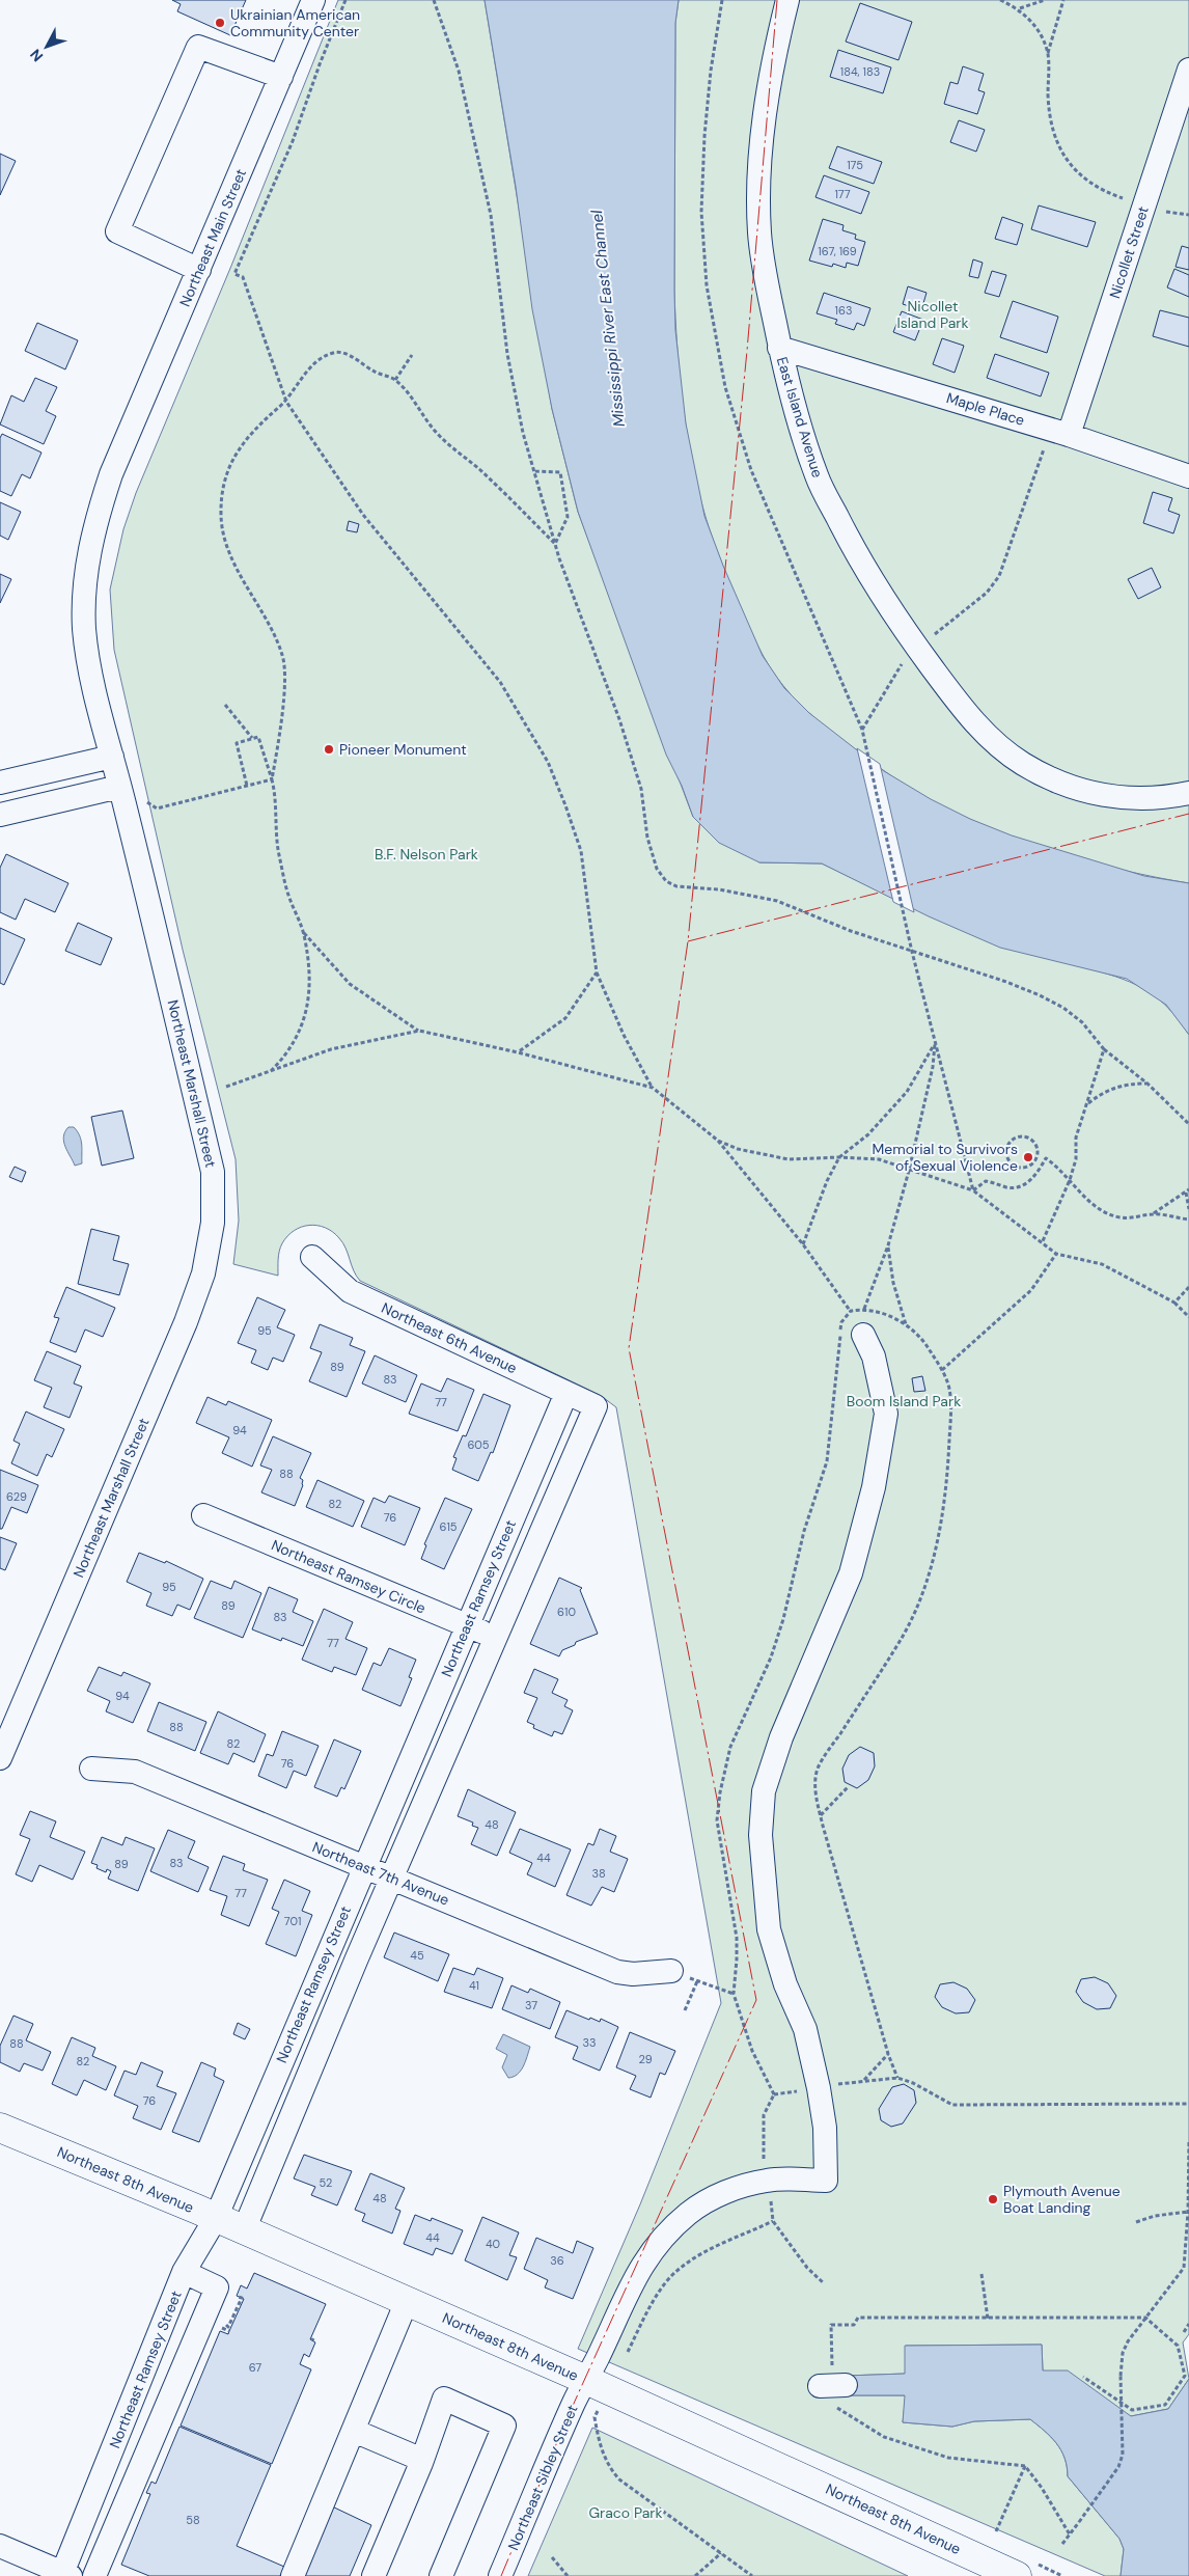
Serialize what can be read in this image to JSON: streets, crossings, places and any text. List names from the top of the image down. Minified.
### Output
{"streets":{"main road":["Northeast 8th Avenue"],"street":["Northeast Main Street","Nicollet Street","Maple Place","East Island Avenue","Northeast Marshall Street","Northeast 6th Avenue","Northeast Ramsey Circle","Northeast Ramsey Street","Northeast 7th Avenue","Northeast Sibley Street"]},"crossings":[["Northeast Main Street","Northeast Marshall Street"],["Nicollet Street","Maple Place"],["Maple Place","East Island Avenue"],["Northeast 6th Avenue","Northeast Ramsey Street"],["Northeast Ramsey Circle","Northeast Ramsey Street"],["Northeast Ramsey Street","Northeast 7th Avenue"],["Northeast Ramsey Street","Northeast 8th Avenue"],["Northeast 8th Avenue","Northeast Sibley Street"]],"water":["Mississippi River East Channel"],"parks":["Nicollet Island Park","B.F. Nelson Park","Boom Island Park","Graco Park"],"places":["Ukrainian American Community Center","Pioneer Monument","Memorial to Survivors of Sexual Violence","Plymouth Avenue Boat Landing"],"house_numbers":["184, 183","175","177","167, 169","163","95","89","83","77","94","605","88","629","82","76","615","95","89","610","83","77","94","88","82","76","48","44","83","89","38","77","701","45","41","37","33","88","29","82","76","52","48","44","40","36","67","58"],"north":"bottom left"}
